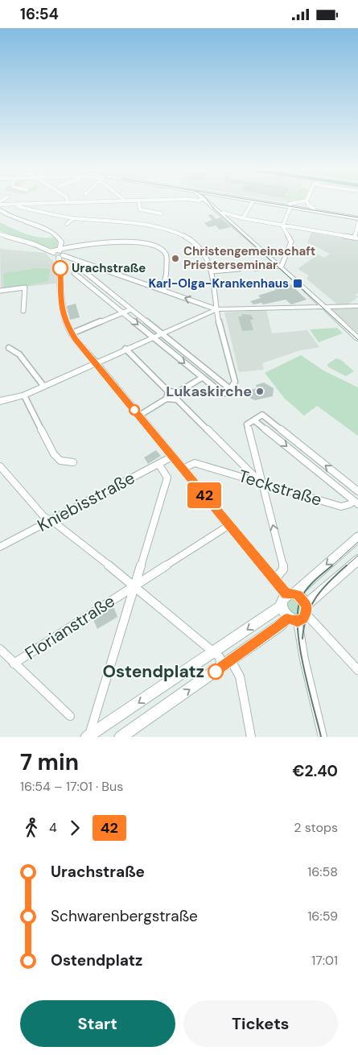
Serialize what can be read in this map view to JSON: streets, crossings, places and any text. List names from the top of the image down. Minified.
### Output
{"streets":{"street":["Teckstraße","Kniebisstraße","Florianstraße"]},"places":{"other":["Christengemeinschaft Priesterseminar","Urachstraße","Lukaskirche","Ostendplatz"],"transit":["Karl-Olga-Krankenhaus"]},"lines":["bus line 42"],"page":{"status":"16:54","on_map":"42","heading":["7 min","16:54 – 17:01 · Bus","€2.40"],"legs":["4","42","2 stops"],"list":[{"name":"Urachstraße","value":"16:58"},{"name":"Schwarenbergstraße","value":"16:59"},{"name":"Ostendplatz","value":"17:01"}],"buttons":["Start","Tickets"]}}
